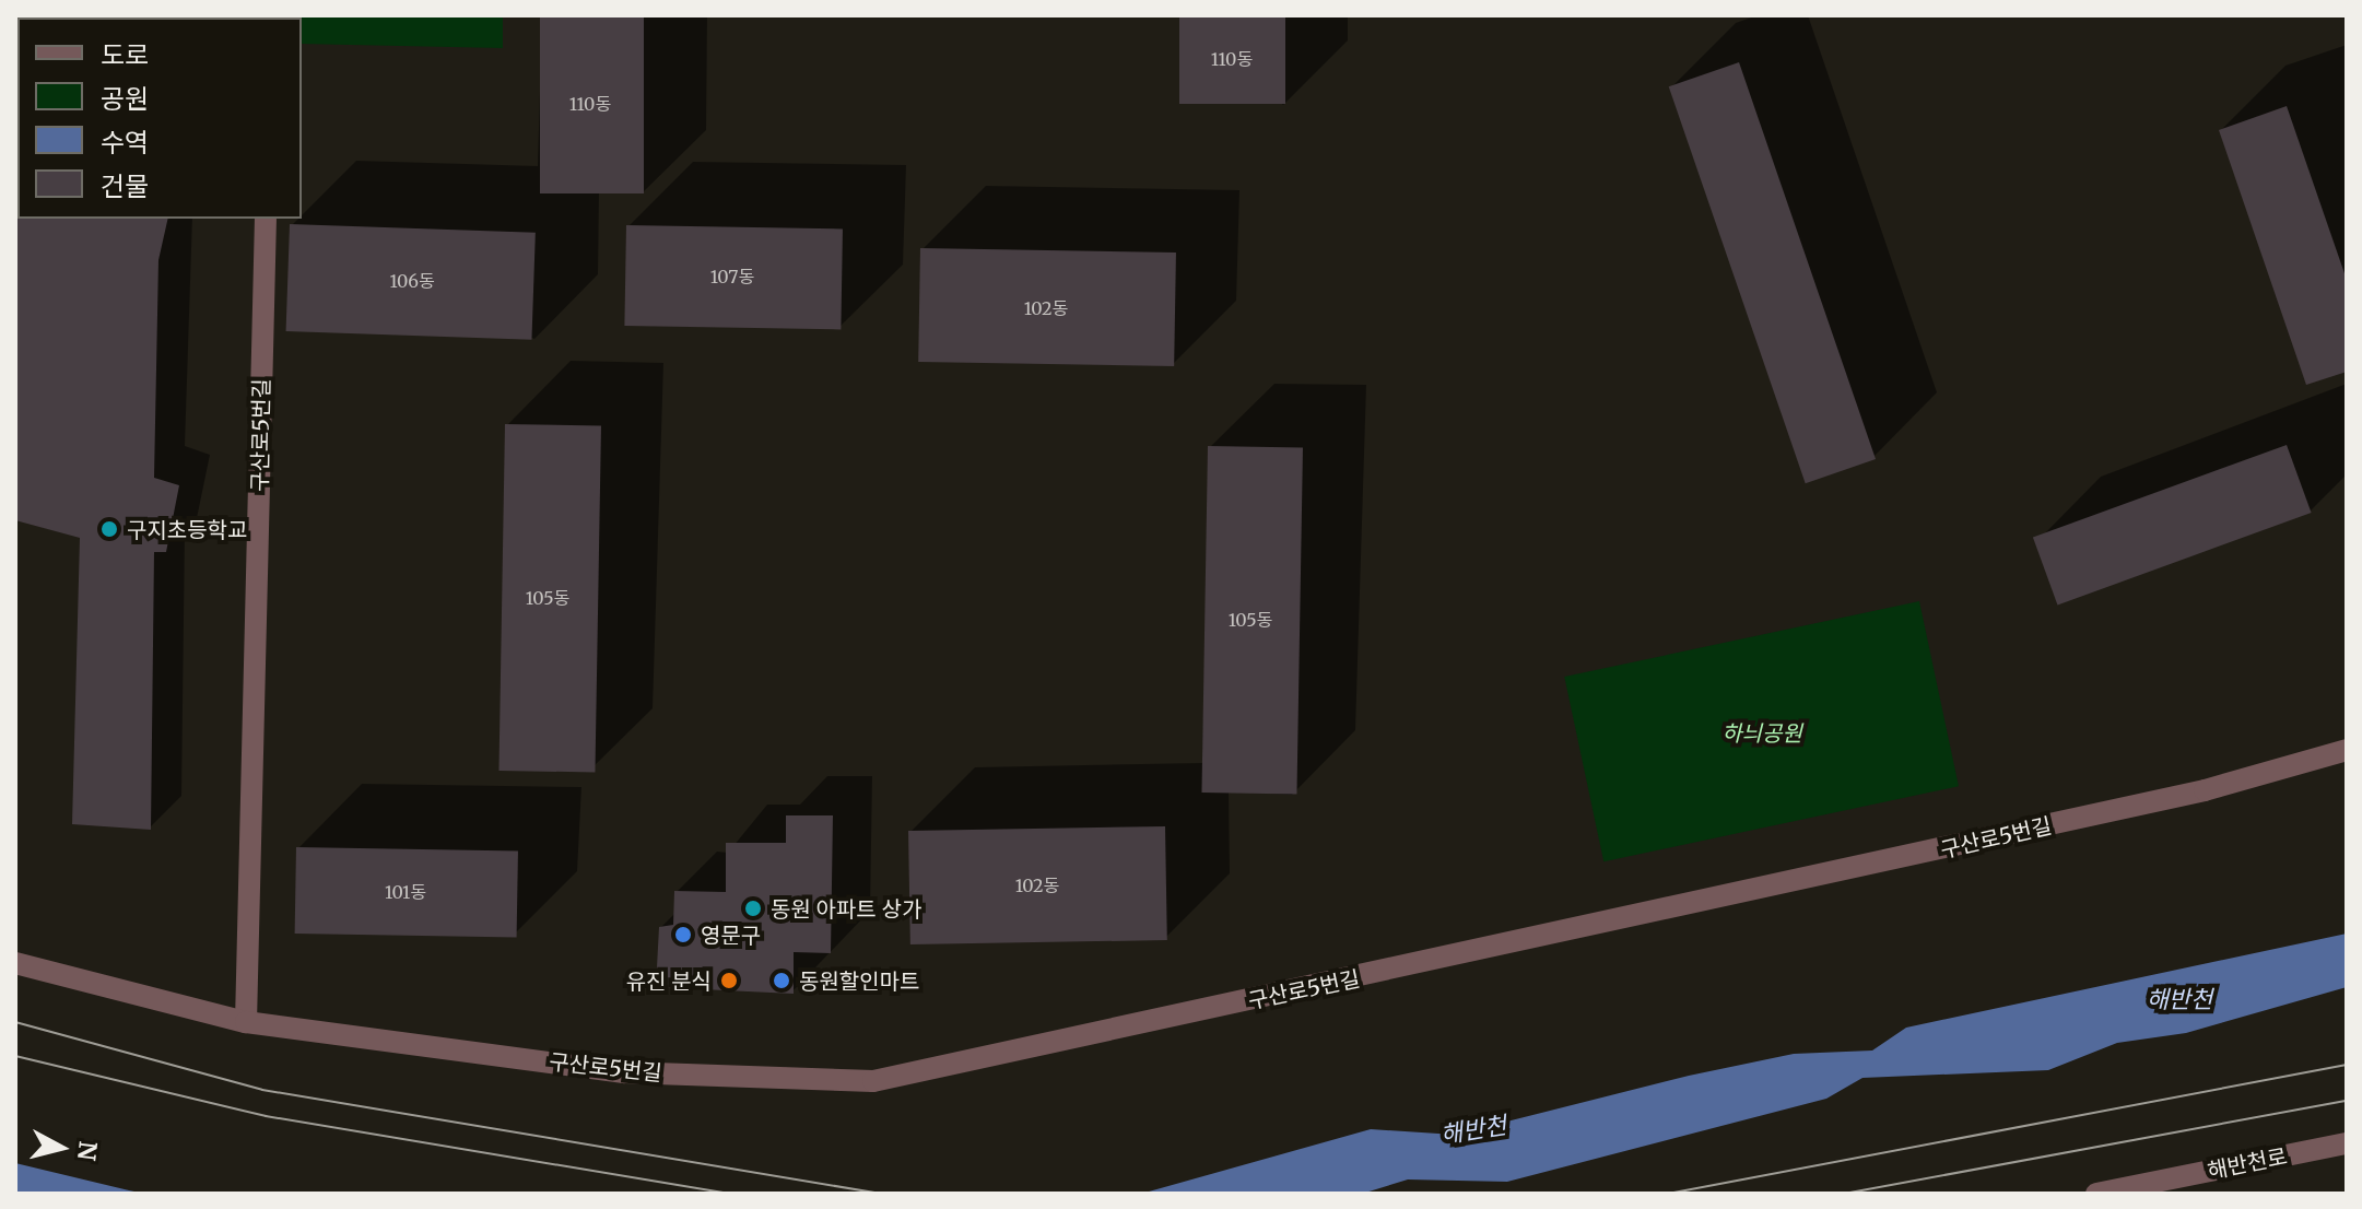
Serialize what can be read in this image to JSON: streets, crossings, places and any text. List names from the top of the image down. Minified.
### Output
{"streets":{"street":["구산로5번길","해반천로"]},"water":["해반천"],"parks":["하늬공원"],"places":["구지초등학교","동원 아파트 상가","영문구","유진 분식","동원할인마트"],"house_numbers":["110동","110동","107동","106동","102동","105동","105동","102동","101동"],"legend":["도로","공원","수역","건물"],"north":"right"}
